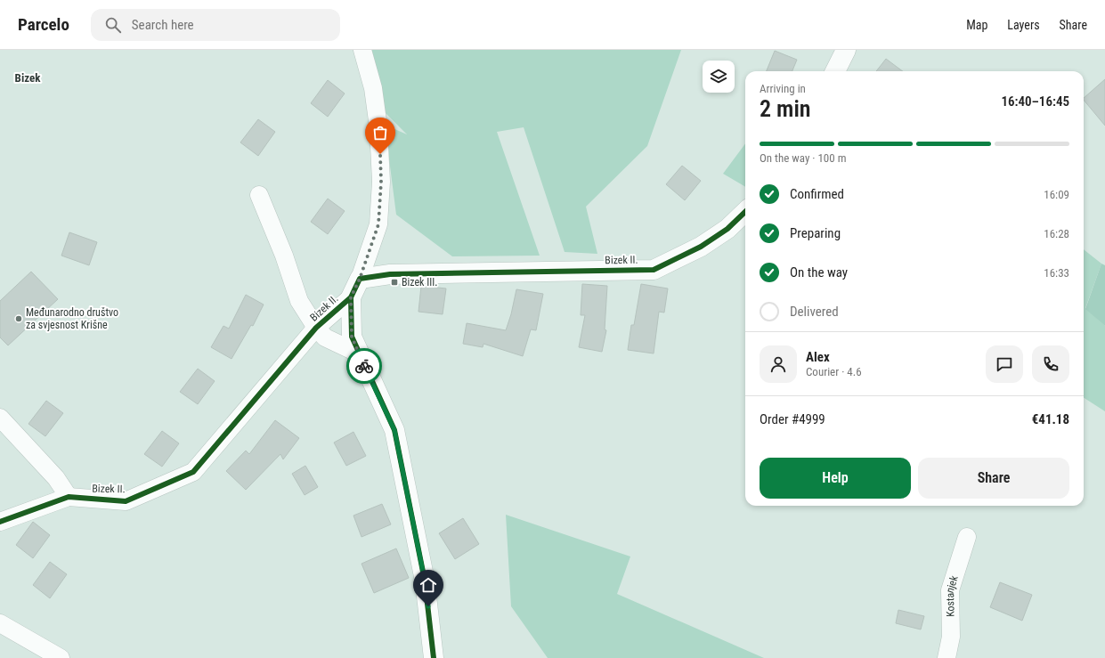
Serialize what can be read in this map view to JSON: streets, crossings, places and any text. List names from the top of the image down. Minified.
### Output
{"streets":{"street":["Bizek II.","Kostanjek"]},"districts":["Bizek"],"places":{"transit":["Bizek III."],"other":["Međunarodno društvo za svjesnost Krišne"]},"page":{"header":"Parcelo","search":"Search here","nav":["Map","Layers","Share"],"heading":["2 min","Arriving in","16:40–16:45"],"panel":["Alex","Courier · 4.6","Order #4999","€41.18"],"bar":"On the way · 100 m","list":[["Confirmed","16:09"],["Preparing","16:28"],["On the way","16:33"],"Delivered"],"buttons":["Help","Share"]}}
